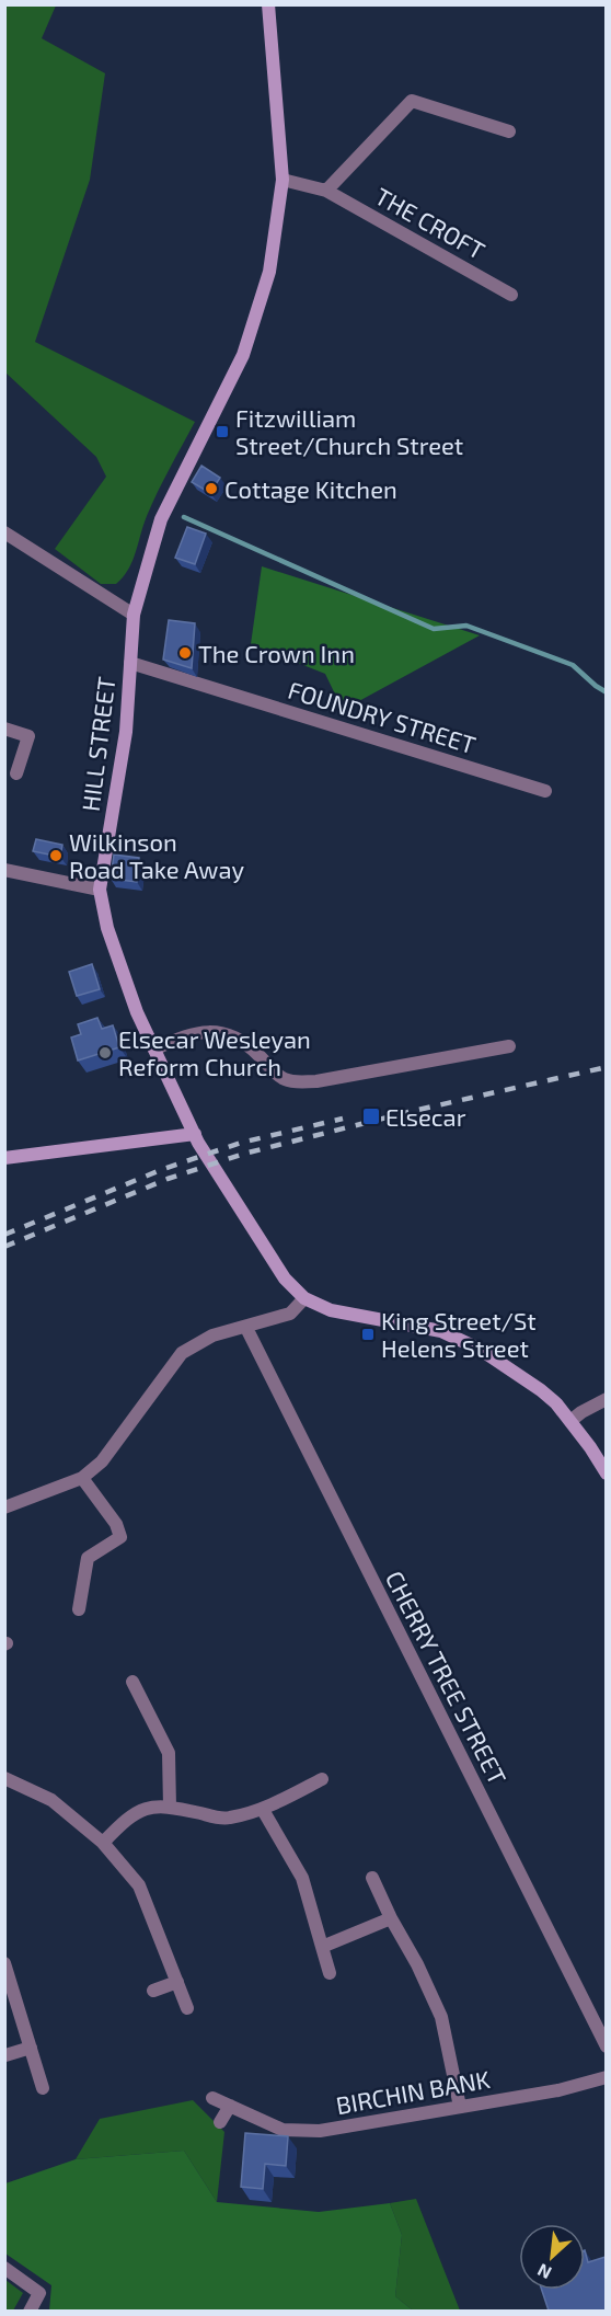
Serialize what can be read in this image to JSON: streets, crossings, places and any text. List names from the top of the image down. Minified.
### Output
{"streets":{"main road":["HILL STREET"],"street":["THE CROFT","FOUNDRY STREET","CHERRY TREE STREET","BIRCHIN BANK"]},"crossings":[["THE CROFT","HILL STREET"],["FOUNDRY STREET","HILL STREET"]],"places":{"transit":["Fitzwilliam Street/Church Street","Elsecar","King Street/St Helens Street"],"other":["Cottage Kitchen","The Crown Inn","Wilkinson Road Take Away","Elsecar Wesleyan Reform Church"]},"north":"bottom left"}
